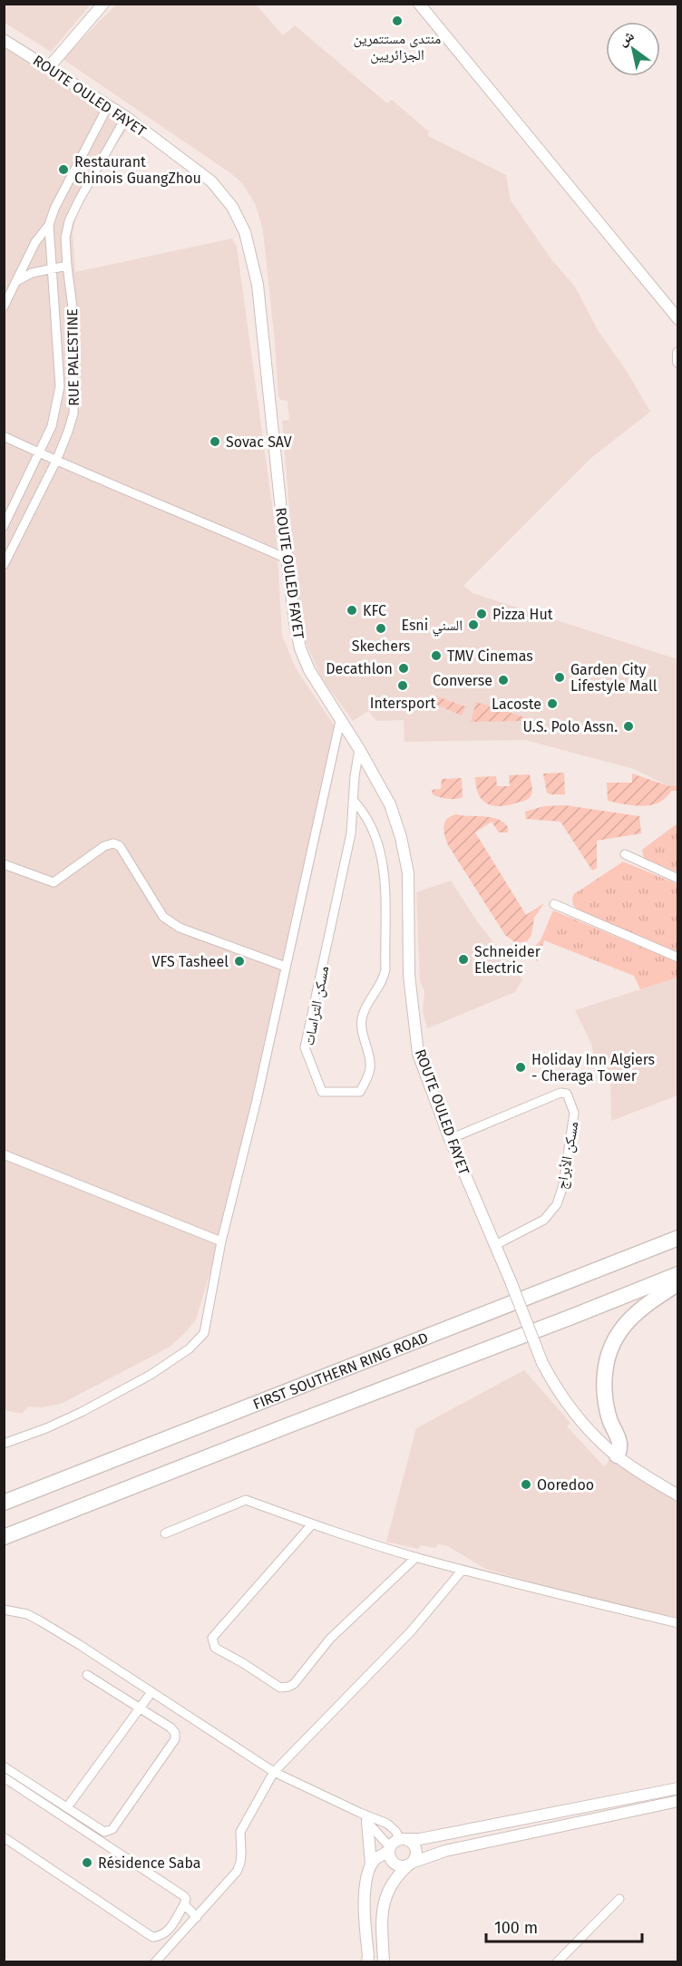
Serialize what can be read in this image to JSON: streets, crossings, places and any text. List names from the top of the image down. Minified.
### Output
{"streets":{"highway":["FIRST SOUTHERN RING ROAD"],"main road":["ROUTE OULED FAYET"],"street":["RUE PALESTINE","مسكن التراسات","مسكن الأبراج"]},"crossings":[["ROUTE OULED FAYET","RUE PALESTINE"],["ROUTE OULED FAYET","مسكن التراسات"],["ROUTE OULED FAYET","مسكن الأبراج"]],"places":["منتدى مستتمرين الجزائريين","Restaurant Chinois GuangZhou","Sovac SAV","KFC","Pizza Hut","Esni السني","Skechers","TMV Cinemas","Decathlon","Garden City Lifestyle Mall","Converse","Intersport","Lacoste","U.S. Polo Assn.","Schneider Electric","VFS Tasheel","Holiday Inn Algiers - Cheraga Tower","Ooredoo","Résidence Saba"],"scale_bar":"100 m","north":"top left"}
